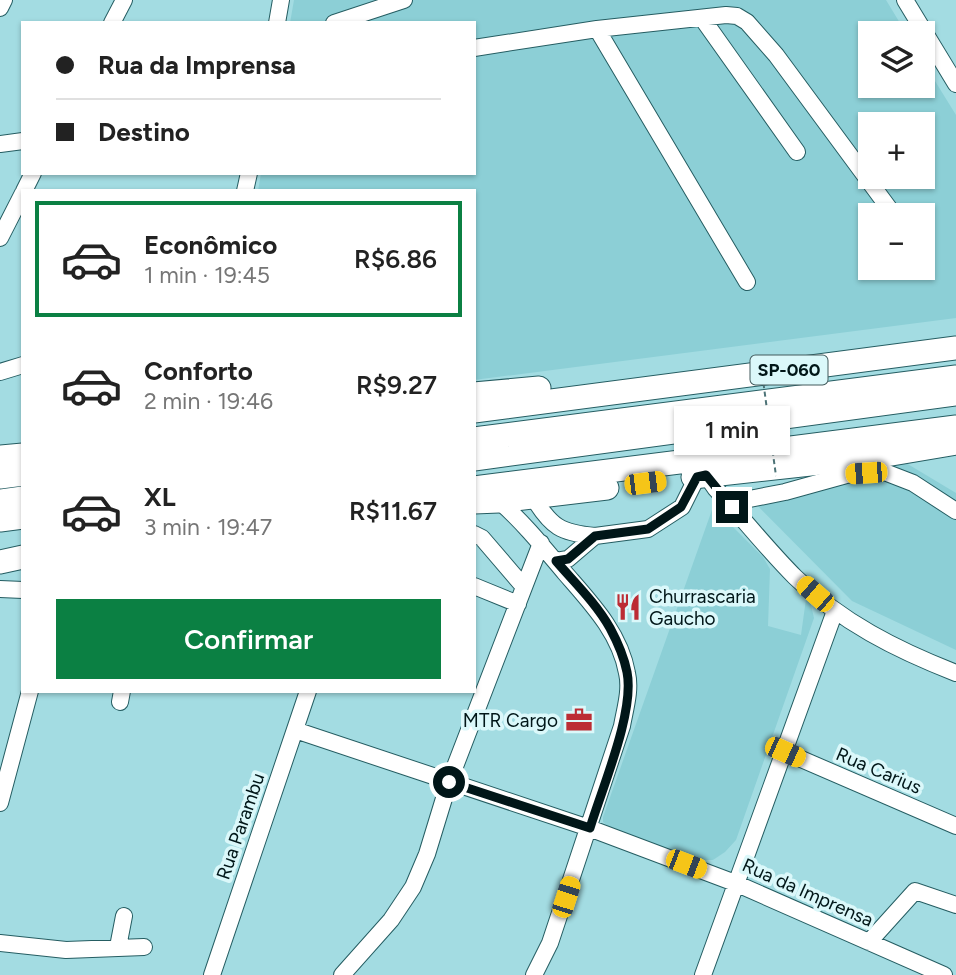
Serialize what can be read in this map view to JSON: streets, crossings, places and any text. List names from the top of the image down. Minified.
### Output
{"streets":{"highway":["SP-060"],"street":["Rua Carius","Rua Parambu","Rua da Imprensa"]},"crossings":[["Rua Parambu","Rua da Imprensa"]],"places":{"restaurant":["Churrascaria Gaucho"],"office":["MTR Cargo"]},"page":{"map_buttons":["+","−"],"banner":["Rua da Imprensa","Destino"],"list":[{"name":"Econômico","note":"1 min · 19:45","value":"R$6.86"},{"name":"Conforto","note":"2 min · 19:46","value":"R$9.27"},{"name":"XL","note":"3 min · 19:47","value":"R$11.67"}],"bubble":"1 min","buttons":"Confirmar"}}
